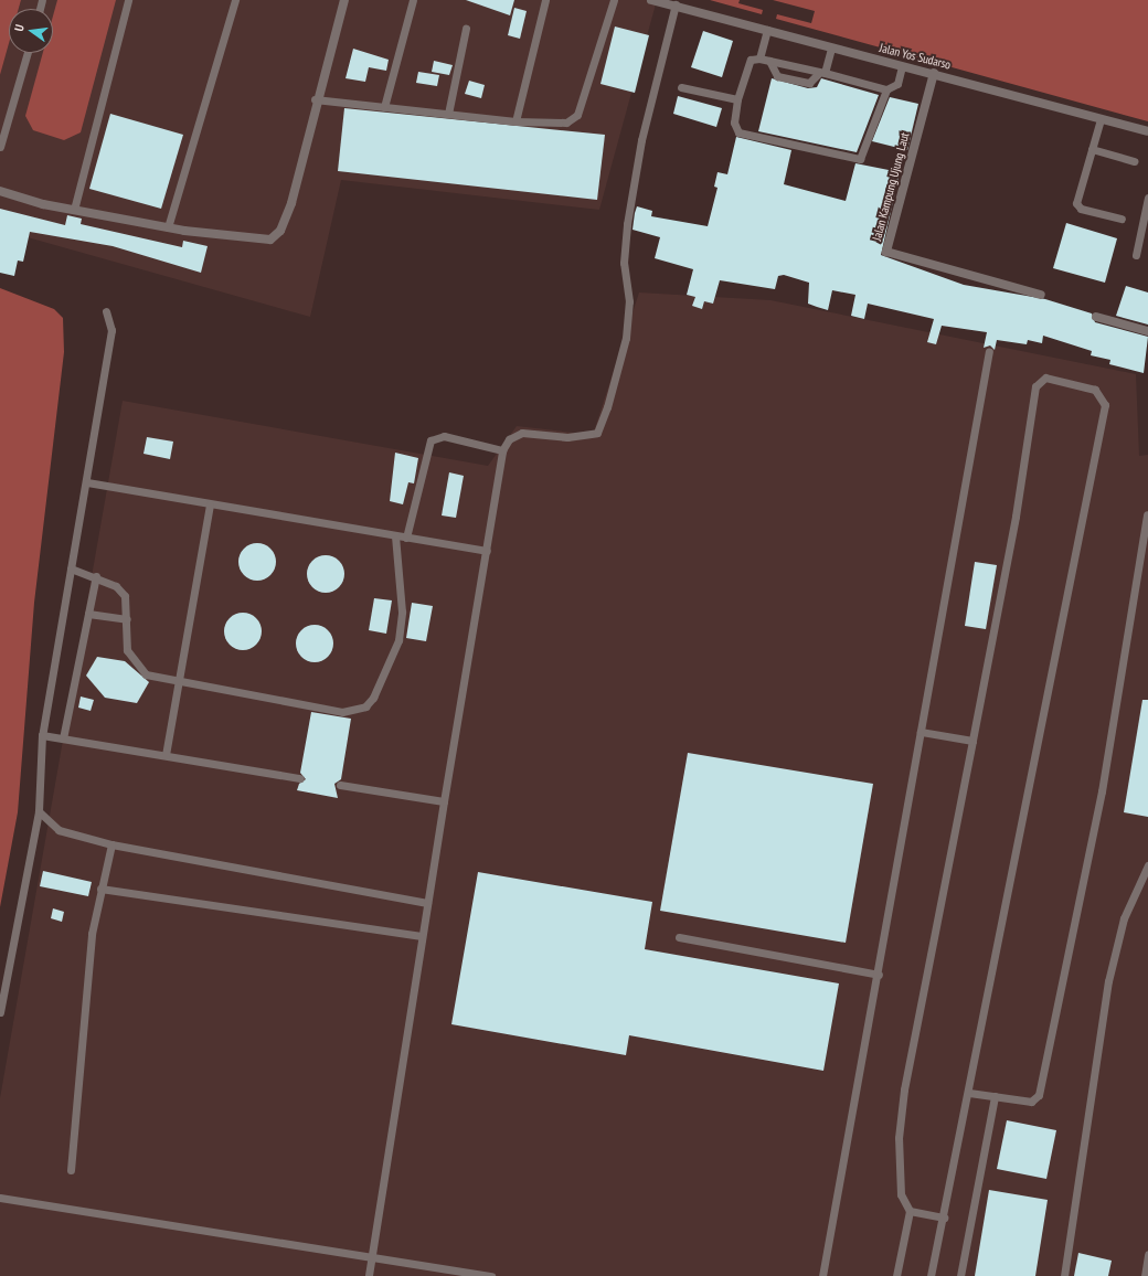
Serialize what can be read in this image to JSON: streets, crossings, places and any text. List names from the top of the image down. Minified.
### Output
{"streets":{"street":["Jalan Yos Sudarso","Jalan Kampung Ujung Laut"]},"crossings":[["Jalan Yos Sudarso","Jalan Kampung Ujung Laut"]],"north":"left"}
